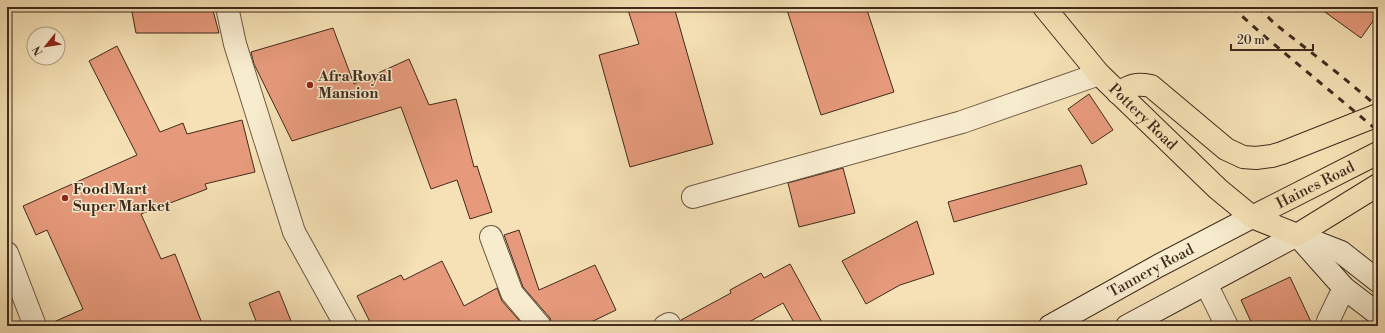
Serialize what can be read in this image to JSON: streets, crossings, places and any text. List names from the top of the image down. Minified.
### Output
{"streets":{"main road":["Pottery Road","Haines Road"],"street":["Tannery Road"]},"crossings":[["Pottery Road","Haines Road"],["Pottery Road","Tannery Road"],["Haines Road","Tannery Road"]],"places":["Afra Royal Mansion","Food Mart Super Market"],"scale_bar":"20 m","north":"bottom left"}
